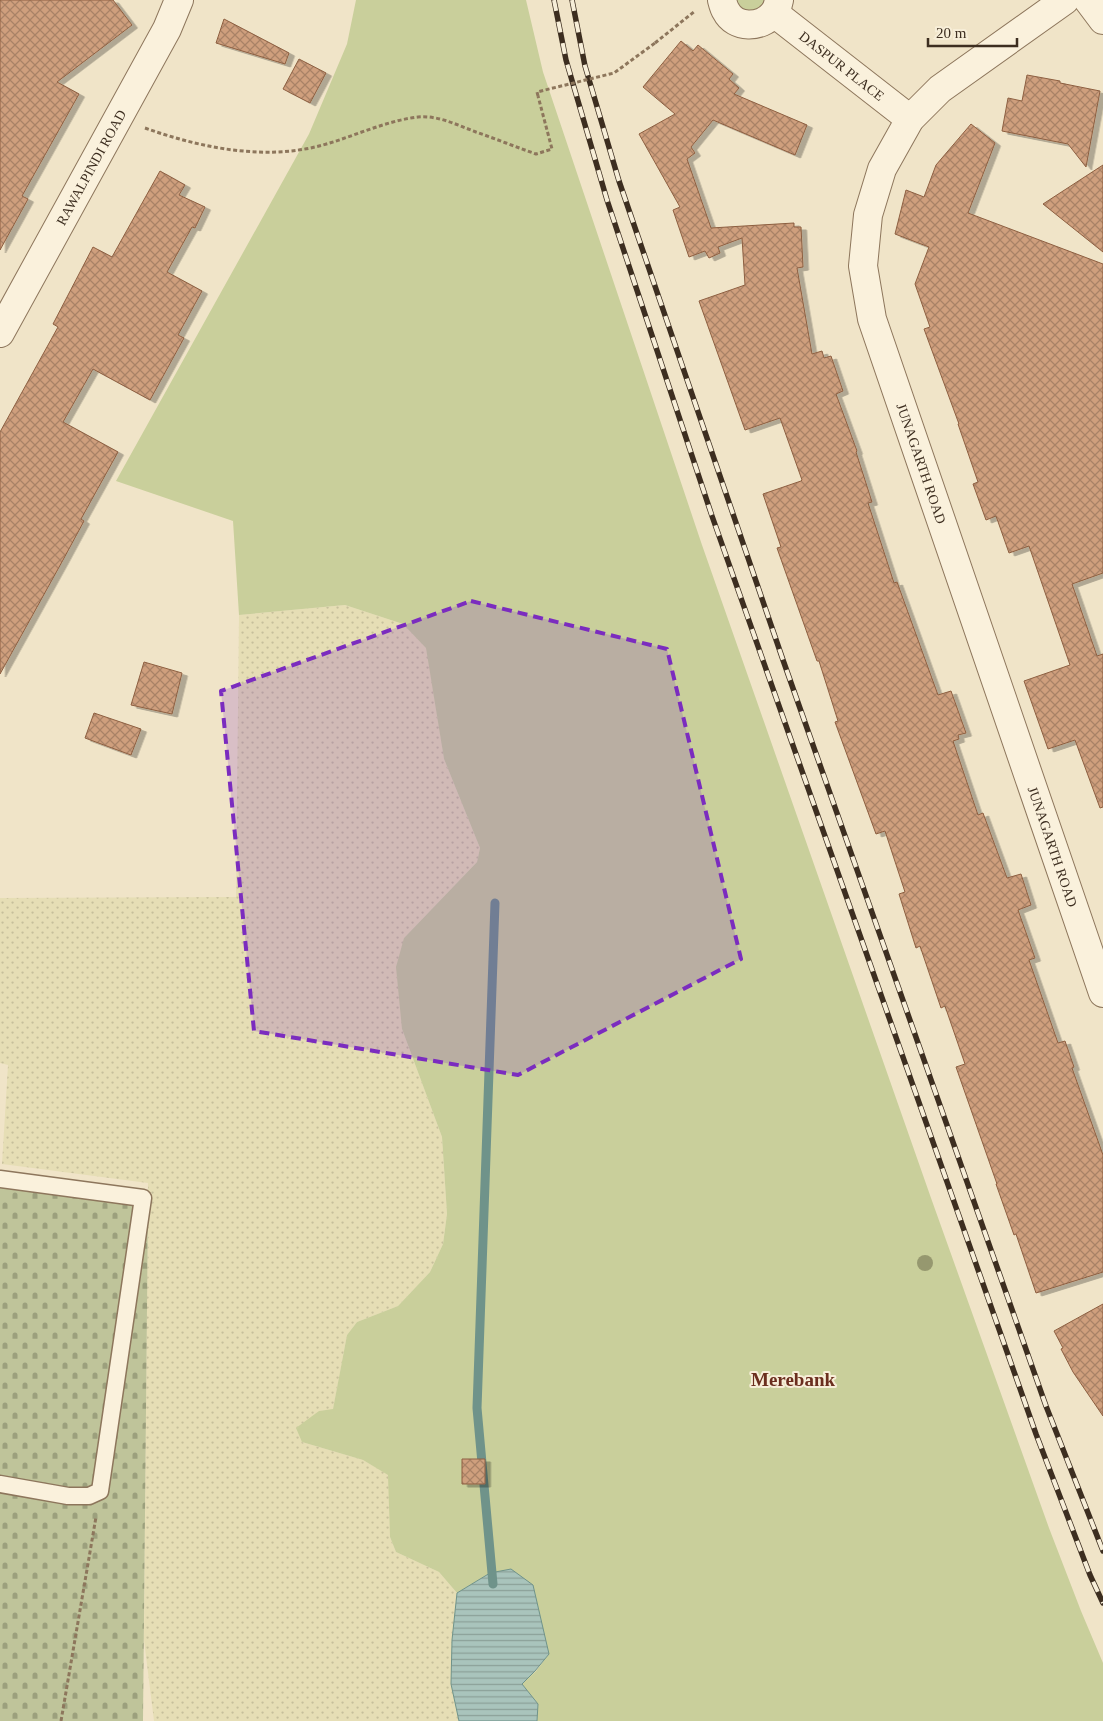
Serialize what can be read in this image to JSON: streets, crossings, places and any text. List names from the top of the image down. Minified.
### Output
{"streets":{"street":["DASPUR PLACE","RAWALPINDI ROAD","JUNAGARTH ROAD"]},"crossings":[["DASPUR PLACE","JUNAGARTH ROAD"]],"districts":["Merebank"],"scale_bar":"20 m"}
